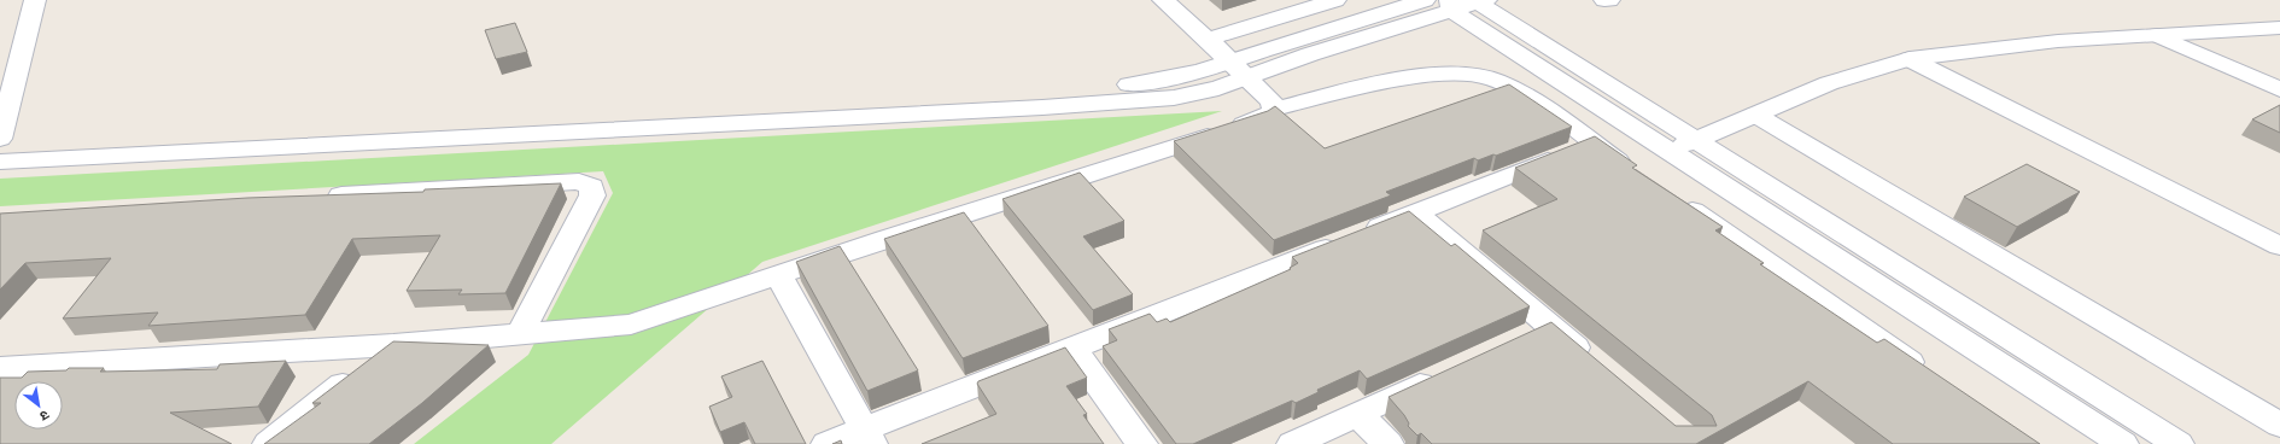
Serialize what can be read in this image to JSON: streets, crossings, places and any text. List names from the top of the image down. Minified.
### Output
{"north":"bottom right"}
